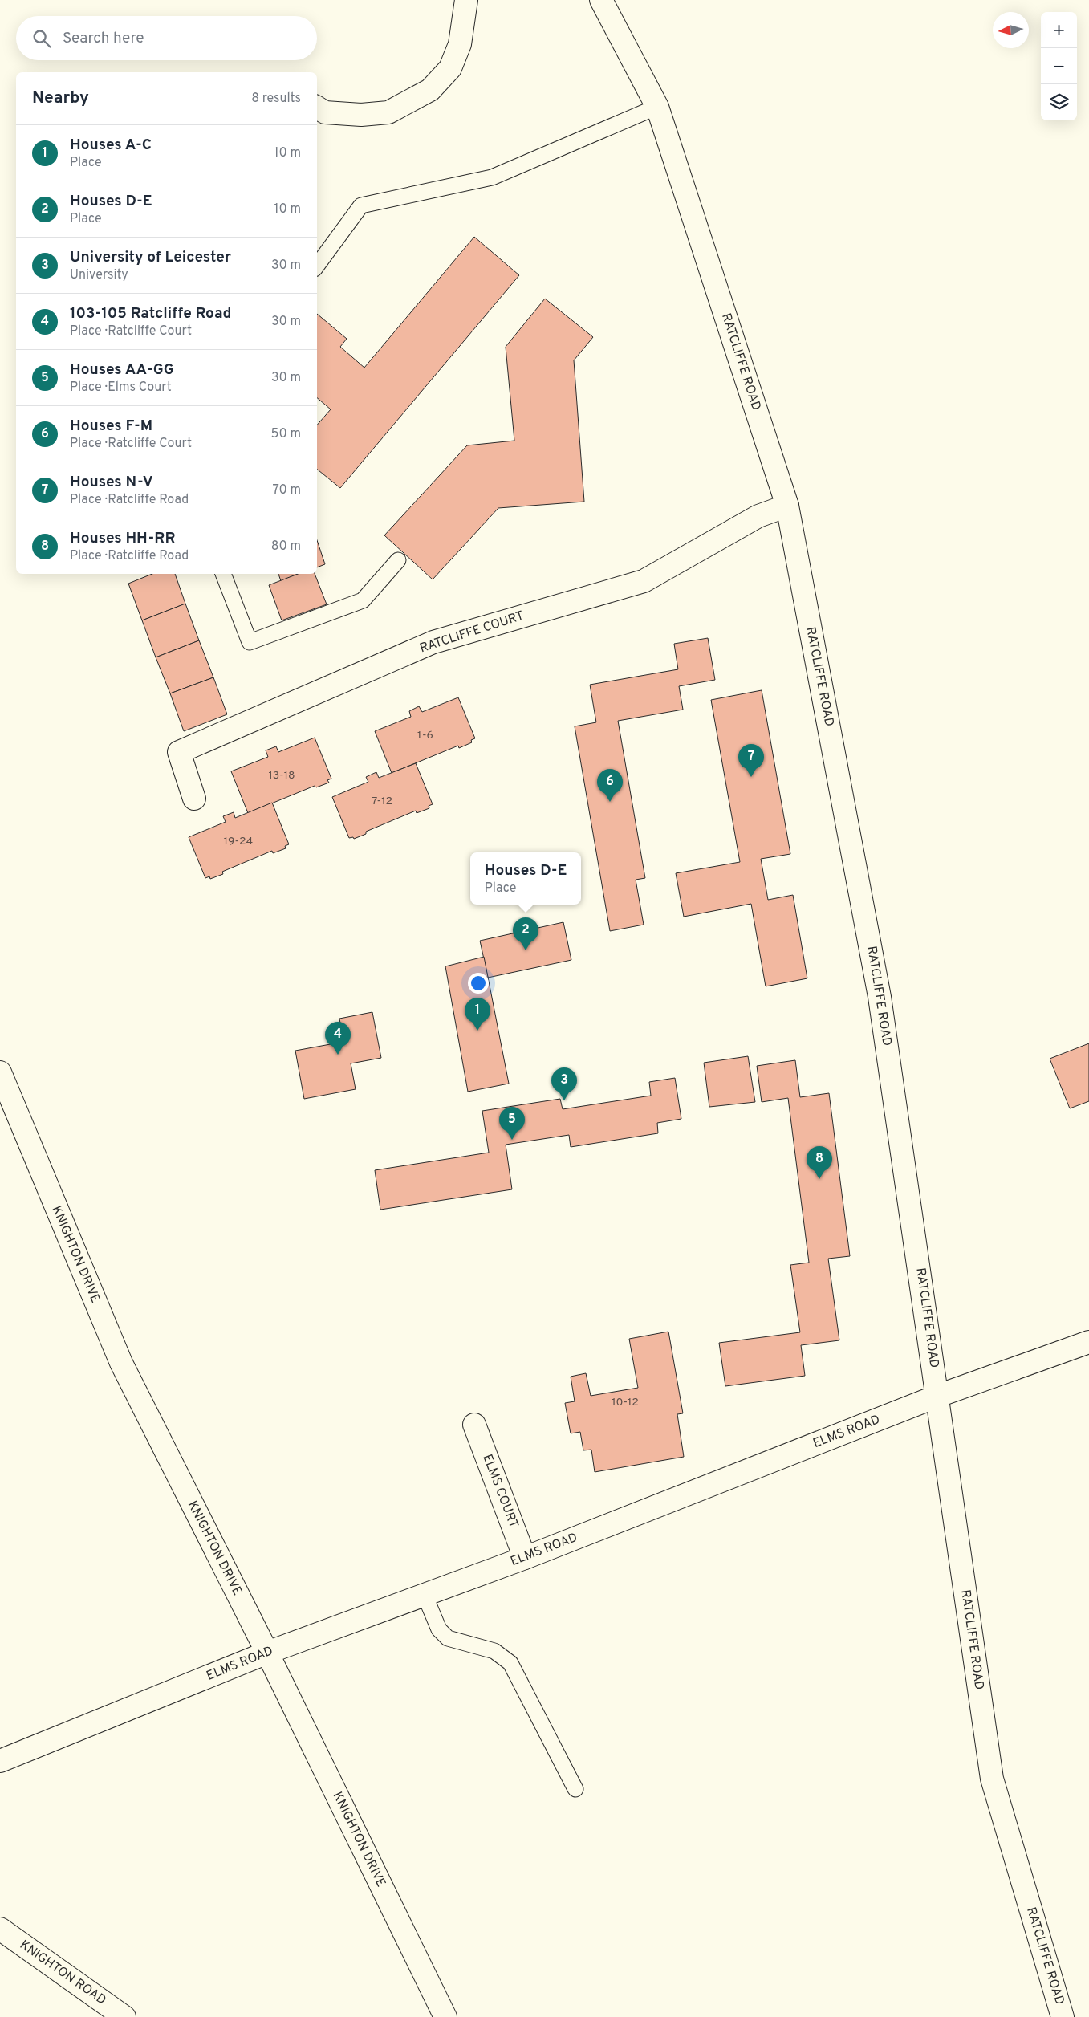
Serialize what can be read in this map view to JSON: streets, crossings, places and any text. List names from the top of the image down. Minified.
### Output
{"streets":{"street":["RATCLIFFE ROAD","RATCLIFFE COURT","KNIGHTON DRIVE","ELMS ROAD","ELMS COURT","KNIGHTON ROAD"]},"crossings":[["RATCLIFFE ROAD","RATCLIFFE COURT"],["RATCLIFFE ROAD","ELMS ROAD"],["KNIGHTON DRIVE","ELMS ROAD"],["ELMS ROAD","ELMS COURT"]],"house_numbers":["1-6","13-18","7-12","19-24","10-12"],"north":"left","page":{"map_buttons":["+","−"],"search":"Search here","heading":["Nearby","8 results"],"list":[{"mark":"1","name":"Houses A-C","note":"Place","value":"10 m"},{"mark":"2","name":"Houses D-E","note":"Place","value":"10 m"},{"mark":"3","name":"University of Leicester","note":"University","value":"30 m"},{"mark":"4","name":"103-105 Ratcliffe Road","note":"Place · Ratcliffe Court","value":"30 m"},{"mark":"5","name":"Houses AA-GG","note":"Place · Elms Court","value":"30 m"},{"mark":"6","name":"Houses F-M","note":"Place · Ratcliffe Court","value":"50 m"},{"mark":"7","name":"Houses N-V","note":"Place · Ratcliffe Road","value":"70 m"},{"mark":"8","name":"Houses HH-RR","note":"Place · Ratcliffe Road","value":"80 m"}],"pins":["7","6","2","1","4","3","5","8"],"popup":["Houses D-E","Place"]}}
